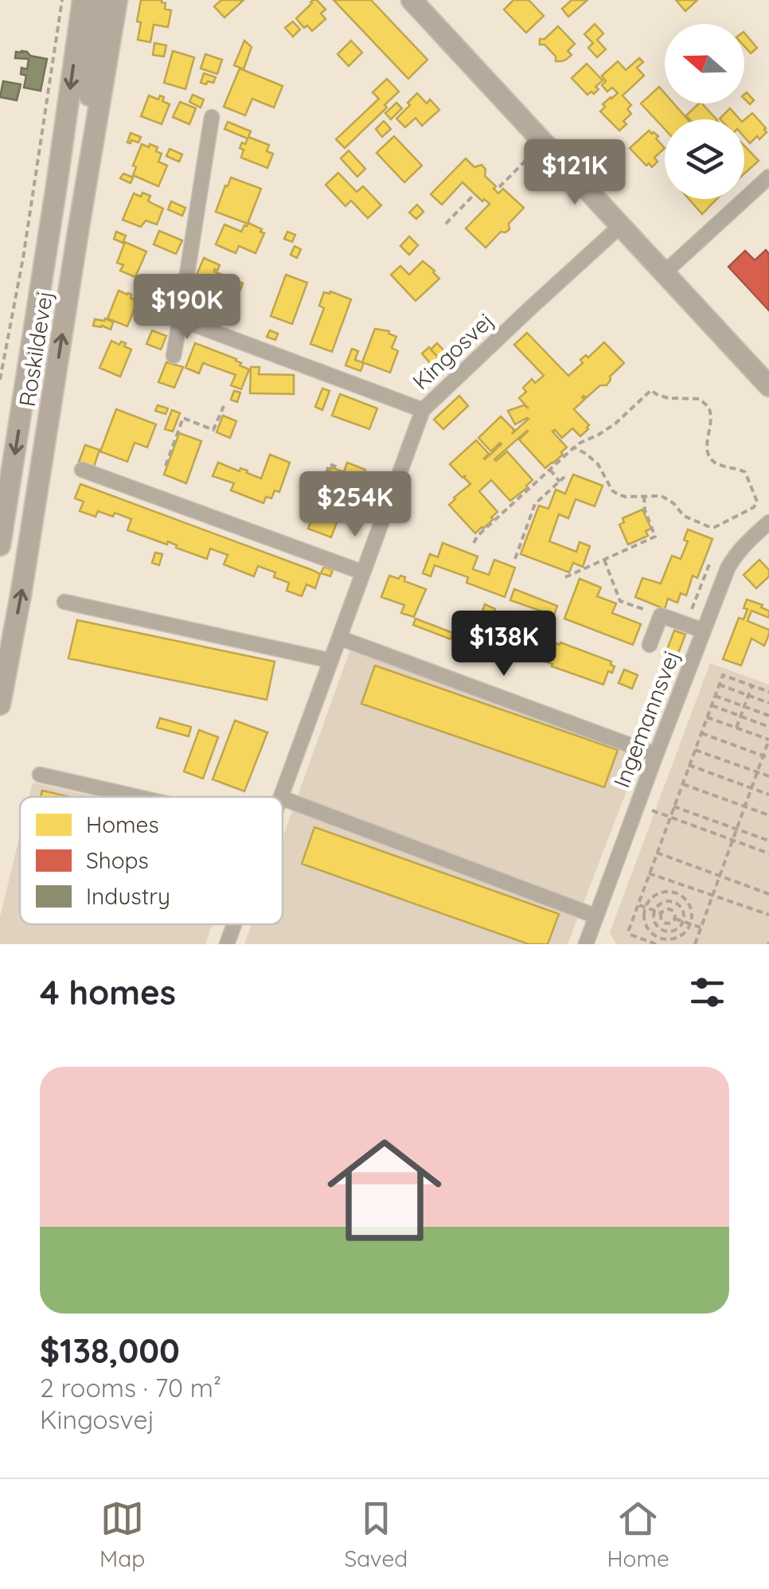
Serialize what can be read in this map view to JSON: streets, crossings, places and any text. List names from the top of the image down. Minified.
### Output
{"streets":{"main road":["Roskildevej"],"street":["Kingosvej","Ingemannsvej"]},"legend":["Homes","Shops","Industry"],"north":"left","page":{"price":["$121K","$190K","$254K","$138K"],"heading":"4 homes","list":[{"name":"$138,000","note":"2 rooms · 70 m² · Kingosvej"}],"tabs":["Map","Saved","Home"]}}
